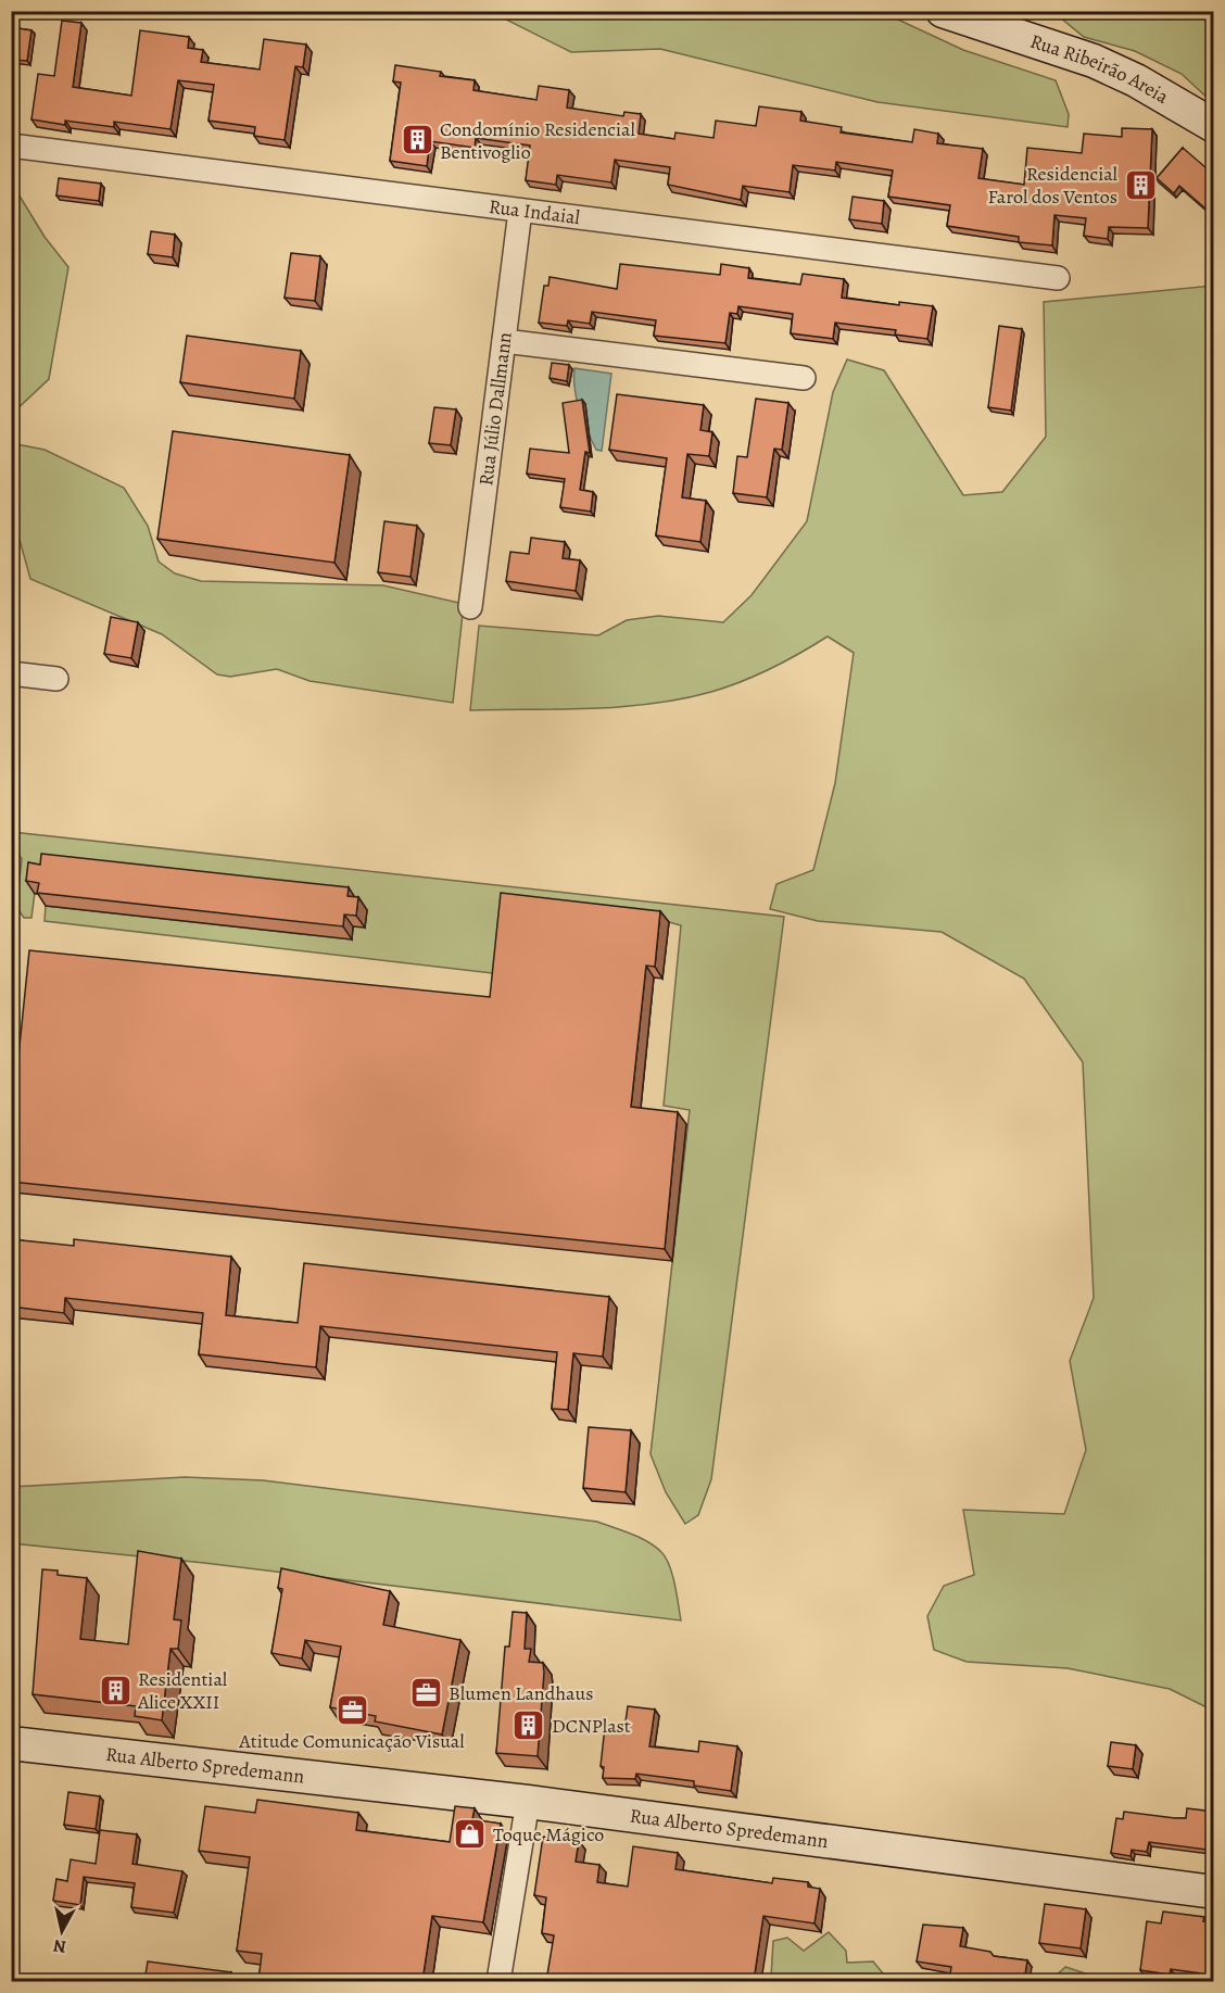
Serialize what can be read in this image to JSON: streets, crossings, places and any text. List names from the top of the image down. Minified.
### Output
{"streets":{"street":["Rua Ribeirão Areia","Rua Indaial","Rua Júlio Dallmann","Rua Alberto Spredemann"]},"crossings":[["Rua Indaial","Rua Júlio Dallmann"]],"places":{"building":["Condomínio Residencial Bentivoglio","Residencial Farol dos Ventos","Residential Alice XXII","DCNPlast"],"office":["Blumen Landhaus","Atitude Comunicação Visual"],"shop":["Toque Mágico"]},"north":"bottom"}
